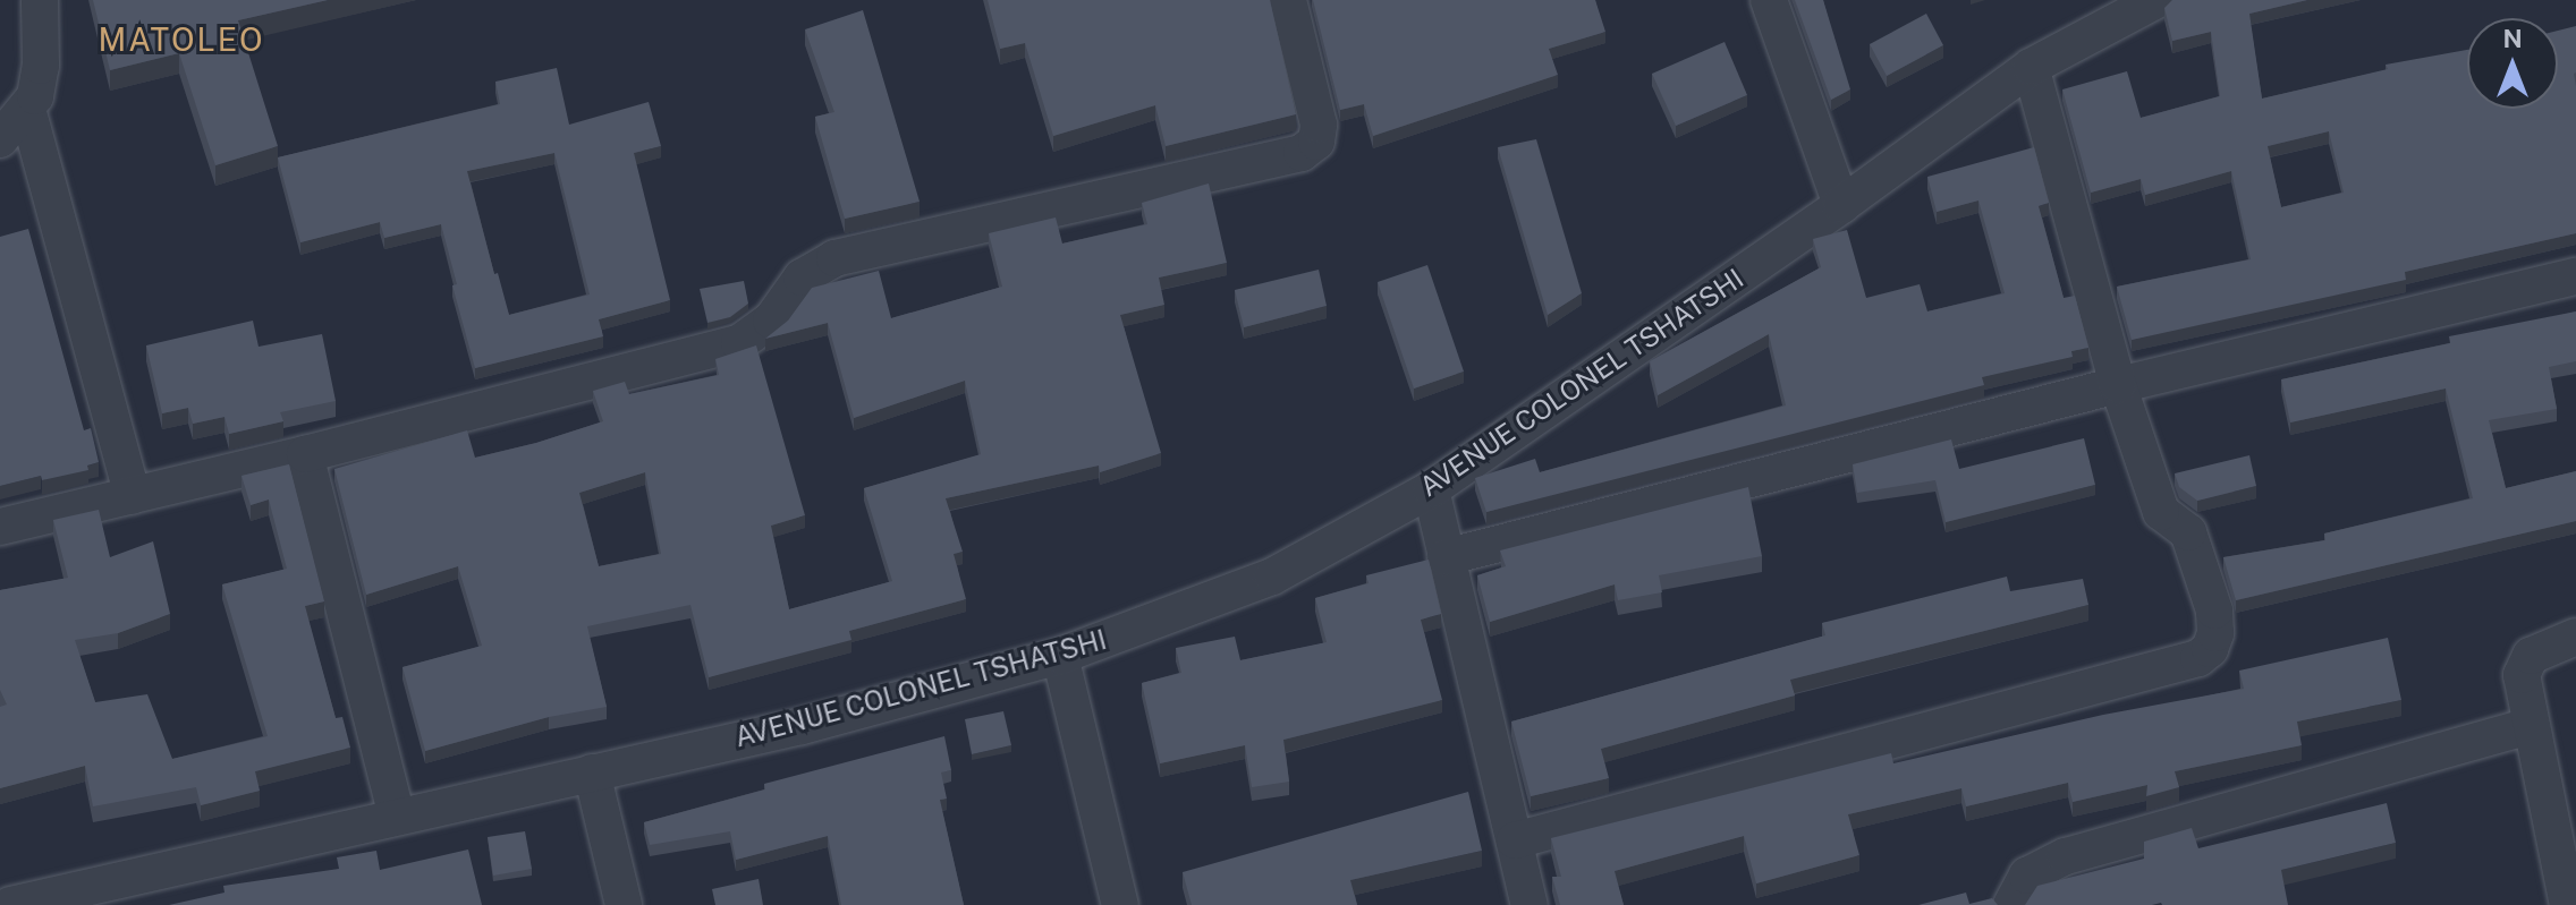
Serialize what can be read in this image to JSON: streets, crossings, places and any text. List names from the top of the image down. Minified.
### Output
{"streets":{"street":["AVENUE COLONEL TSHATSHI"]},"districts":["MATOLEO"],"north":"top"}
